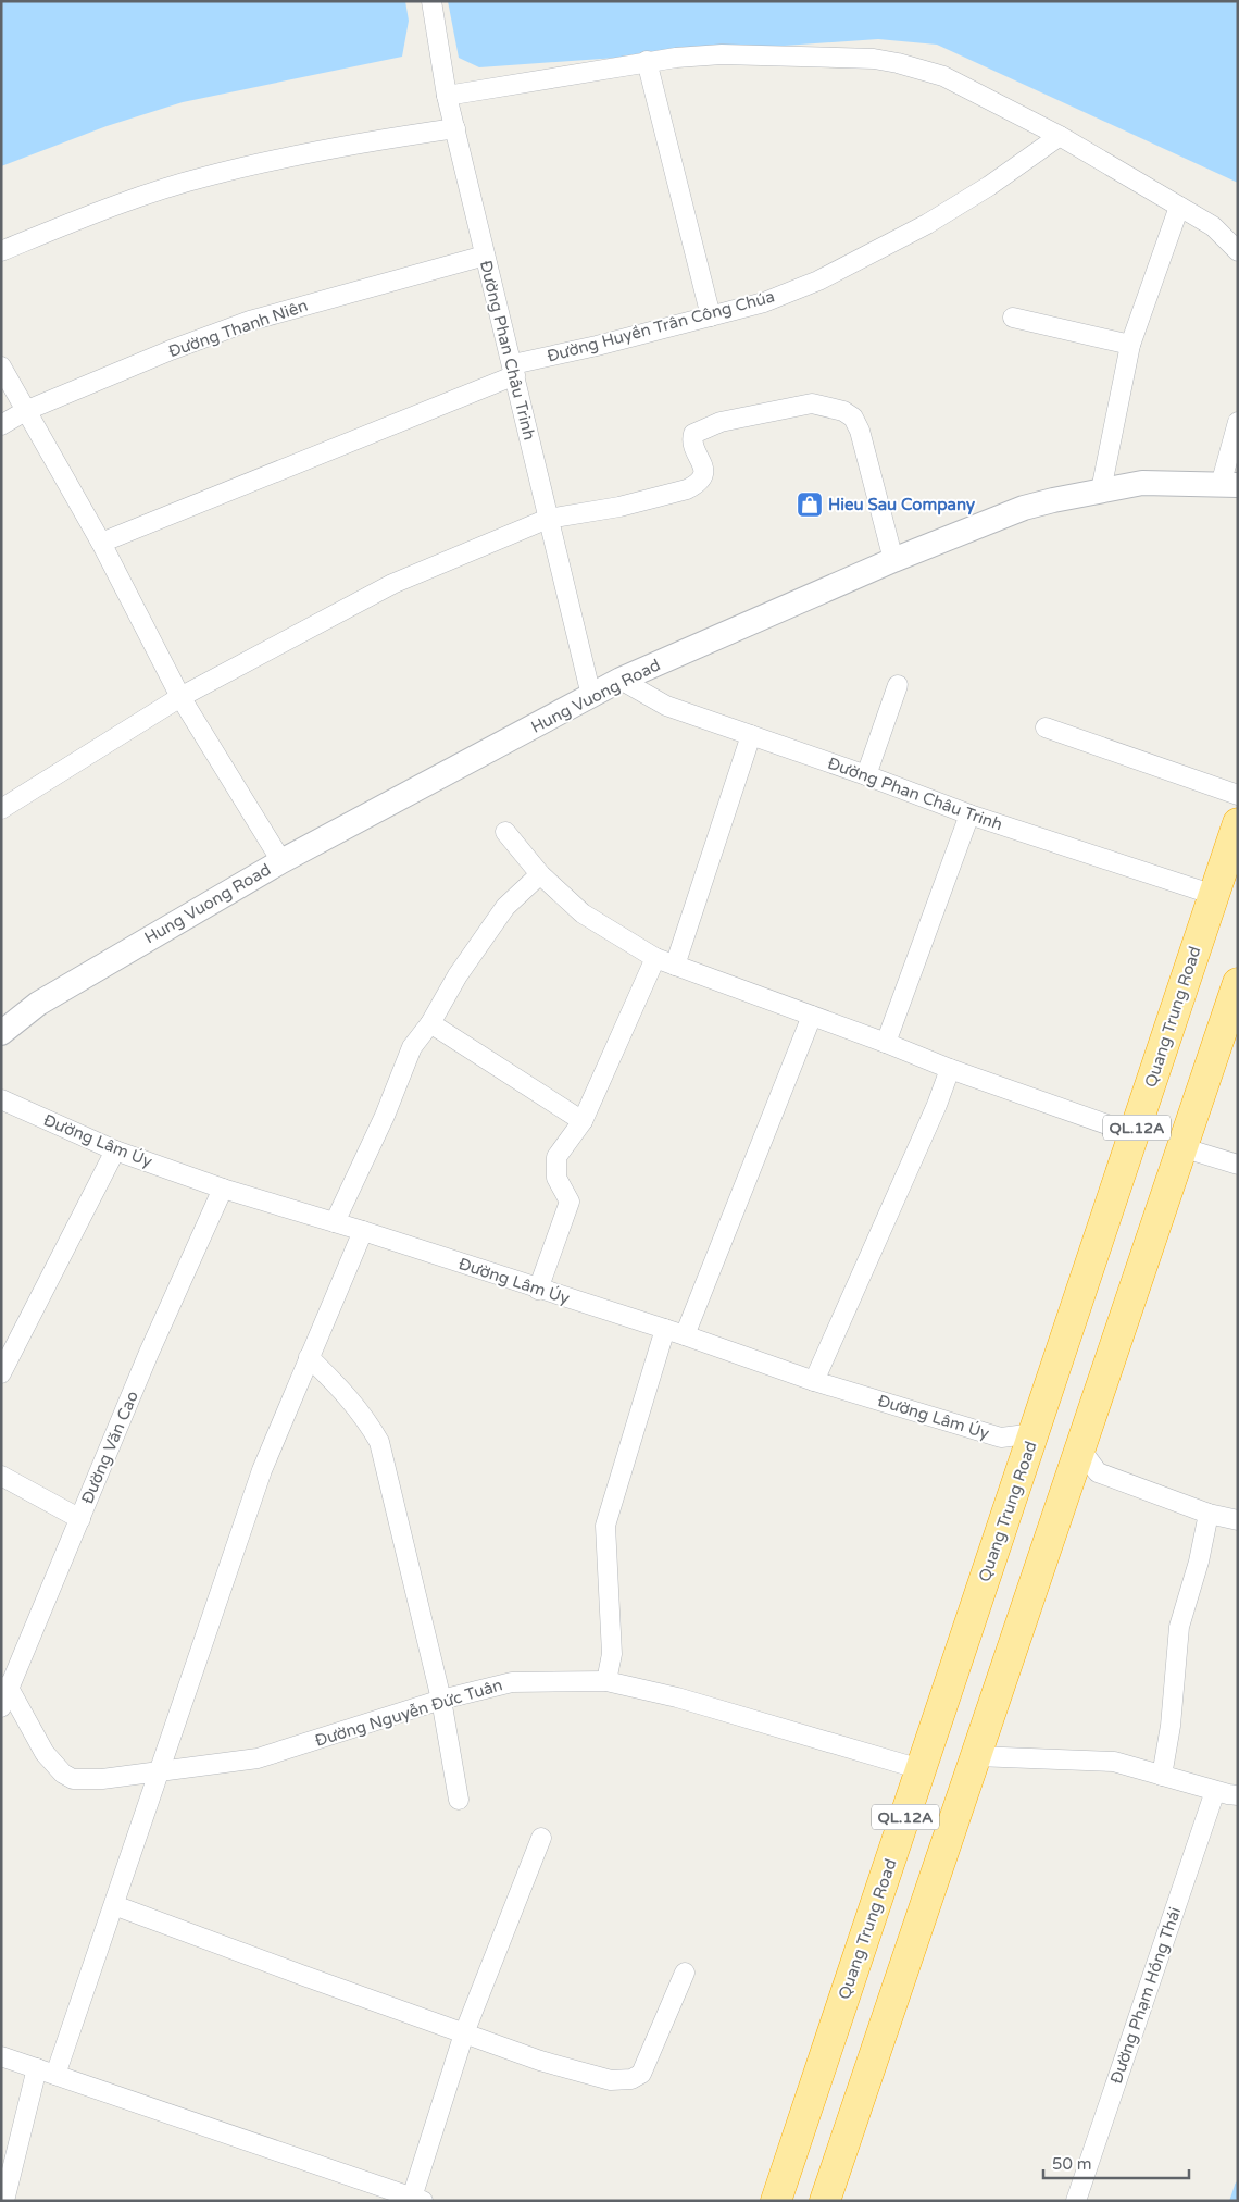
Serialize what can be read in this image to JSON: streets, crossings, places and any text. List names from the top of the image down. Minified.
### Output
{"streets":{"highway":["Quang Trung Road","QL.12A"],"street":["Đường Huyền Trân Công Chúa","Đường Thanh Niên","Đường Phan Châu Trinh","Hung Vuong Road","Đường Lâm Úy","Đường Văn Cao","Đường Nguyễn Đức Tuân","Đường Phạm Hồng Thái"]},"crossings":[["Đường Huyền Trân Công Chúa","Đường Phan Châu Trinh"],["Đường Thanh Niên","Đường Phan Châu Trinh"],["Đường Phan Châu Trinh","Hung Vuong Road"],["Đường Phan Châu Trinh","Quang Trung Road"],["Quang Trung Road","Đường Lâm Úy"],["Quang Trung Road","Đường Nguyễn Đức Tuân"],["Đường Lâm Úy","Đường Văn Cao"],["Đường Văn Cao","Đường Nguyễn Đức Tuân"]],"places":{"shop":["Hieu Sau Company"]},"scale_bar":"50 m"}
